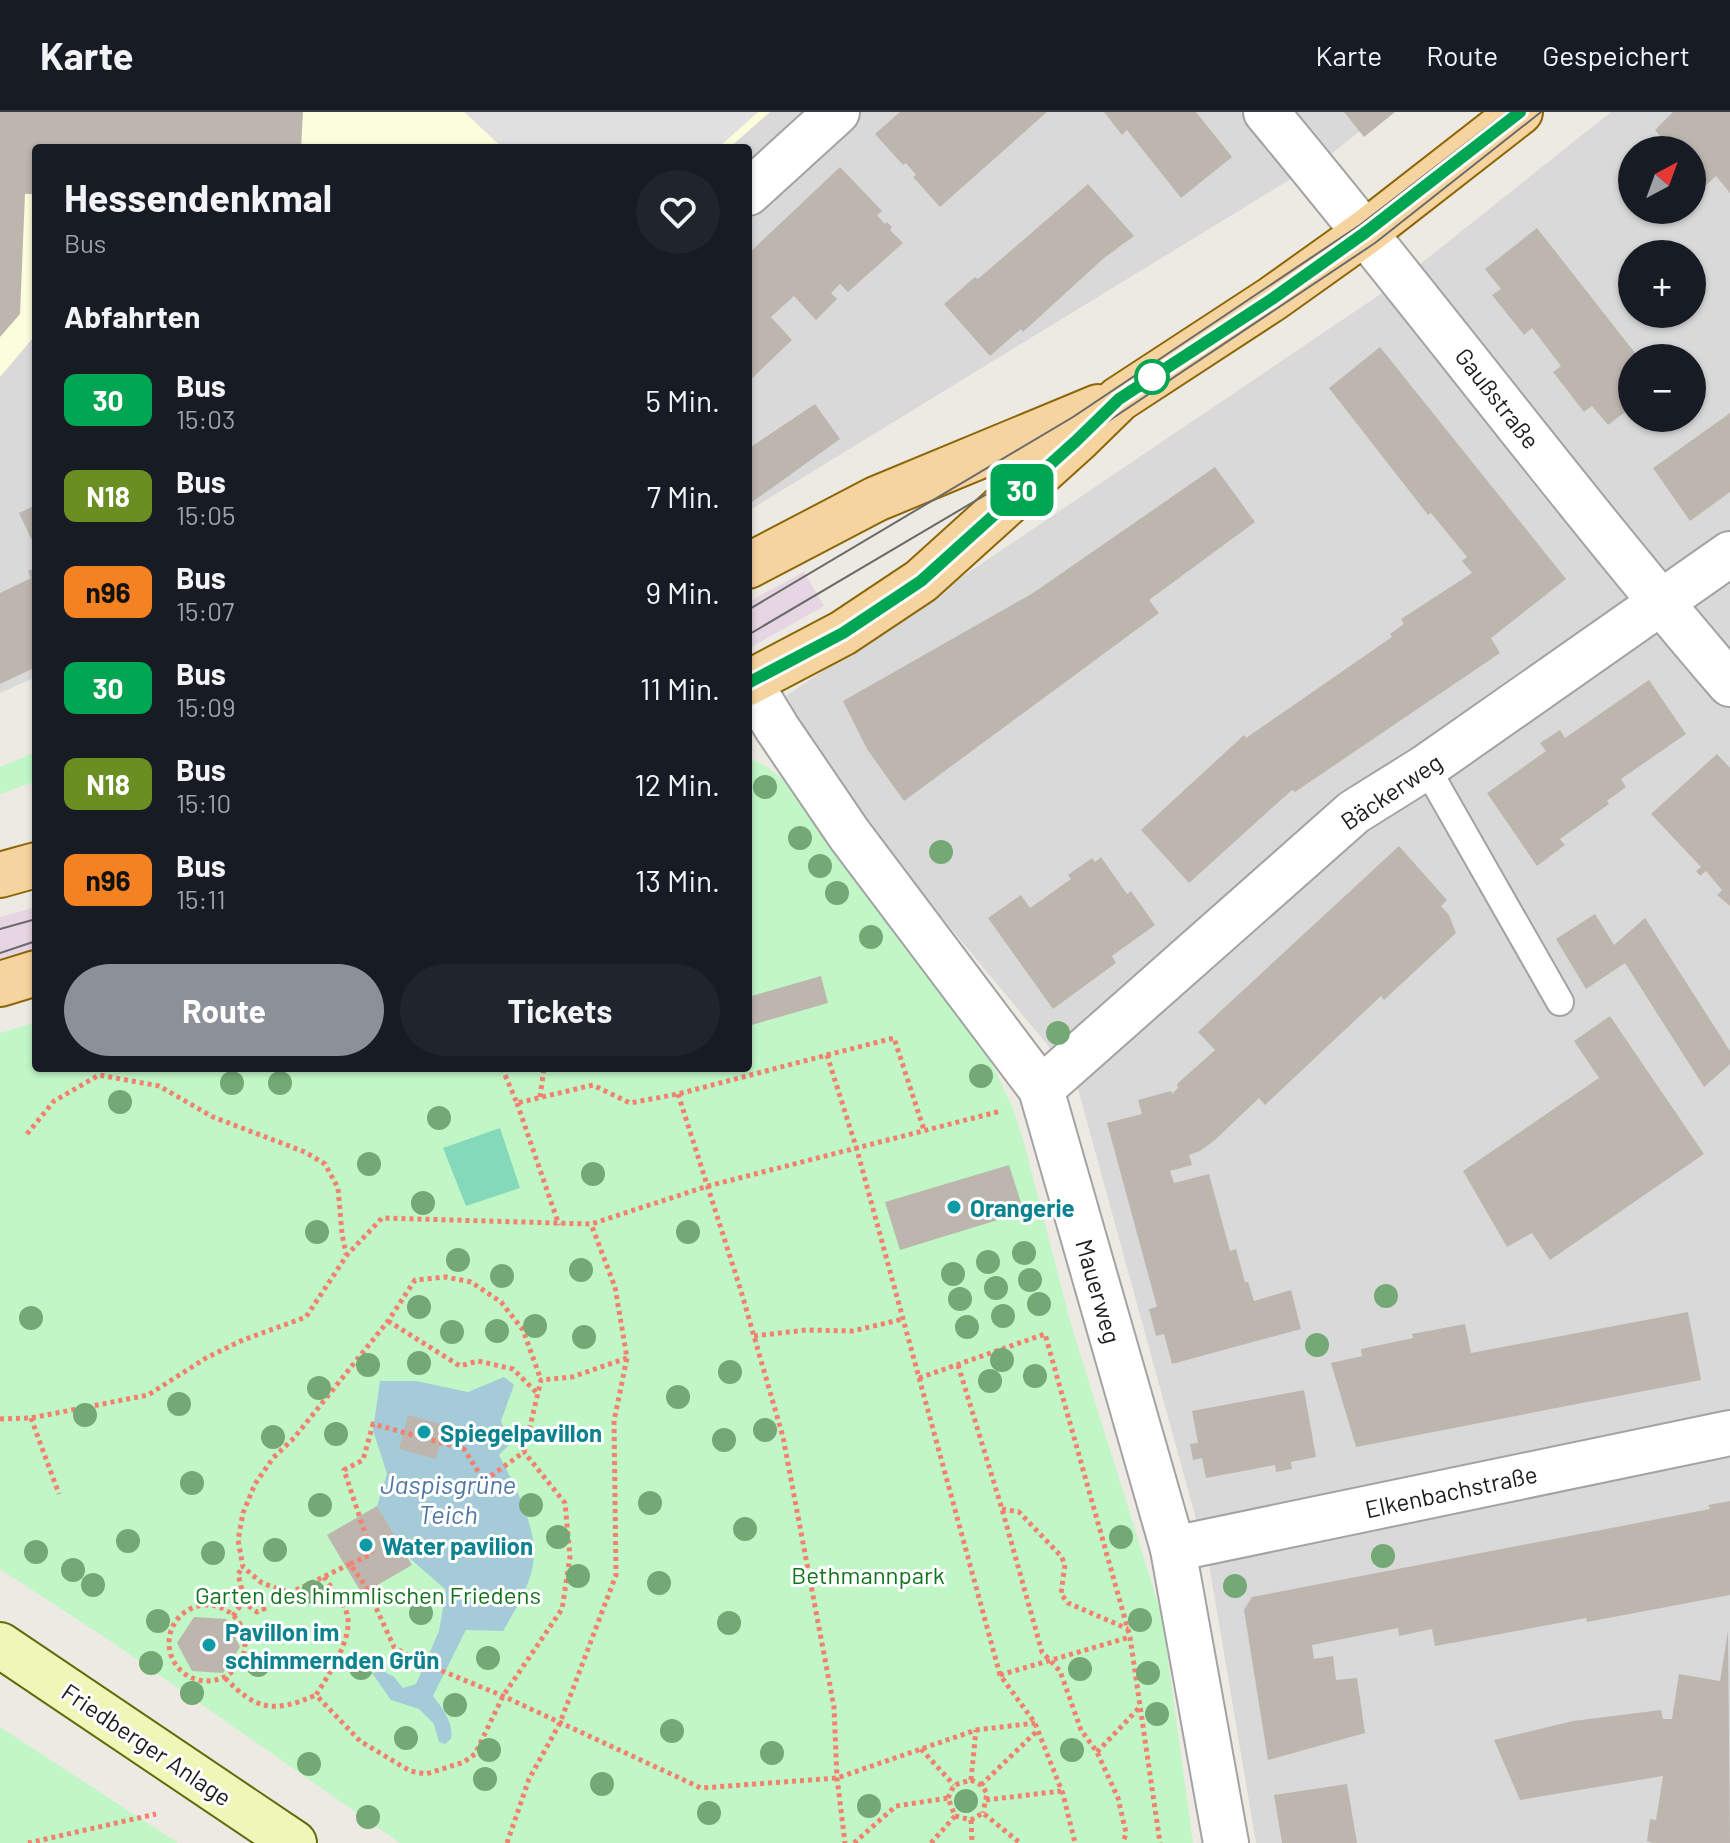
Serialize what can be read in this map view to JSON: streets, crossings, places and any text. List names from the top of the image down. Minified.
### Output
{"streets":{"main road":["Friedberger Anlage"],"street":["Gaußstraße","Bäckerweg","Mauerweg","Elkenbachstraße"]},"crossings":[["Gaußstraße","Bäckerweg"],["Bäckerweg","Mauerweg"],["Mauerweg","Elkenbachstraße"]],"water":["Jaspisgrüne Teich"],"parks":["Bethmannpark","Garten des himmlischen Friedens"],"places":["Orangerie","Spiegelpavillon","Water pavilion","Pavillon im schimmernden Grün"],"lines":["bus line 30"],"north":"top right","page":{"header":"Karte","nav":["Karte","Route","Gespeichert"],"on_map":"30","map_buttons":["+","−"],"heading":[["Hessendenkmal","Bus"],"Abfahrten"],"list":[{"mark":"30","name":"Bus","note":"15:03","value":"5 Min."},{"mark":"N18","name":"Bus","note":"15:05","value":"7 Min."},{"mark":"n96","name":"Bus","note":"15:07","value":"9 Min."},{"mark":"30","name":"Bus","note":"15:09","value":"11 Min."},{"mark":"N18","name":"Bus","note":"15:10","value":"12 Min."},{"mark":"n96","name":"Bus","note":"15:11","value":"13 Min."}],"buttons":["Route","Tickets"]}}
